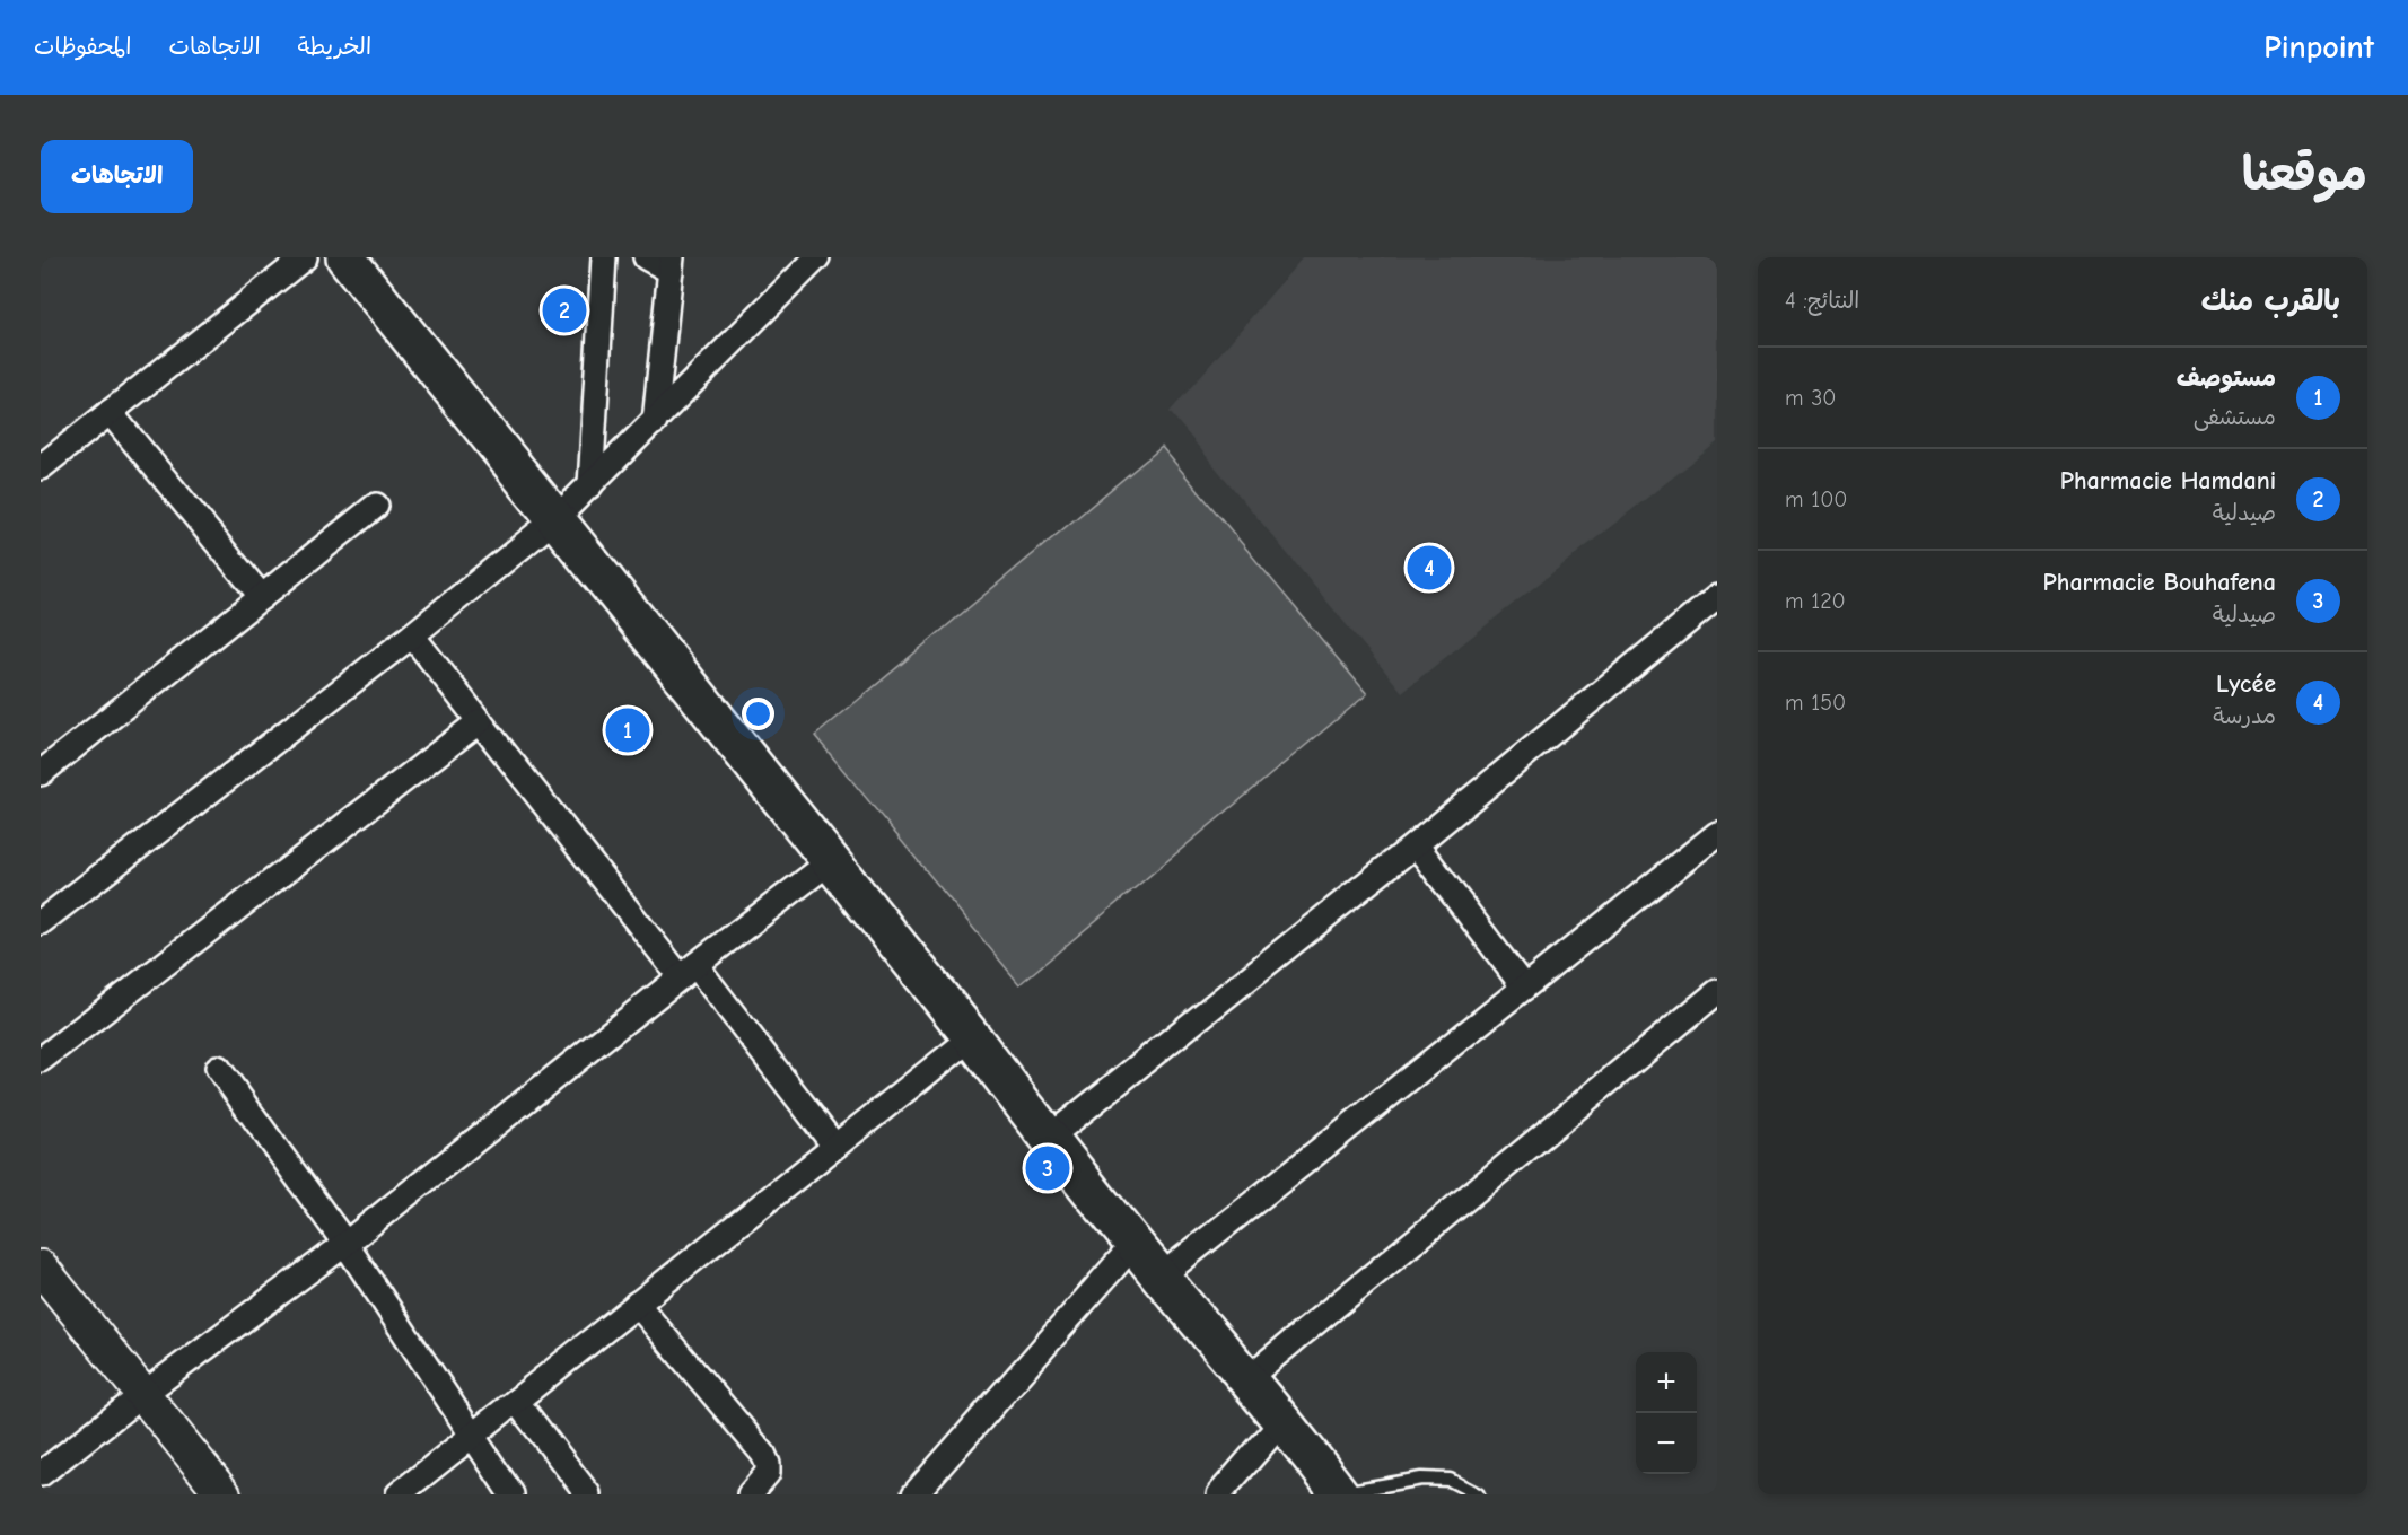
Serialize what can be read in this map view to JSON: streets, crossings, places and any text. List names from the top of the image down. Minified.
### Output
{"page":{"header":"Pinpoint","nav":["الخريطة","الاتجاهات","المحفوظات"],"title":"موقعنا","buttons":"الاتجاهات","heading":["بالقرب منك","النتائج: 4"],"pins":["2","4","1","3"],"list":[{"mark":"1","name":"مستوصف","note":"مستشفى","value":"30 m"},{"mark":"2","name":"Pharmacie Hamdani","note":"صيدلية","value":"100 m"},{"mark":"3","name":"Pharmacie Bouhafena","note":"صيدلية","value":"120 m"},{"mark":"4","name":"Lycée","note":"مدرسة","value":"150 m"}],"map_buttons":["+","−"]}}
